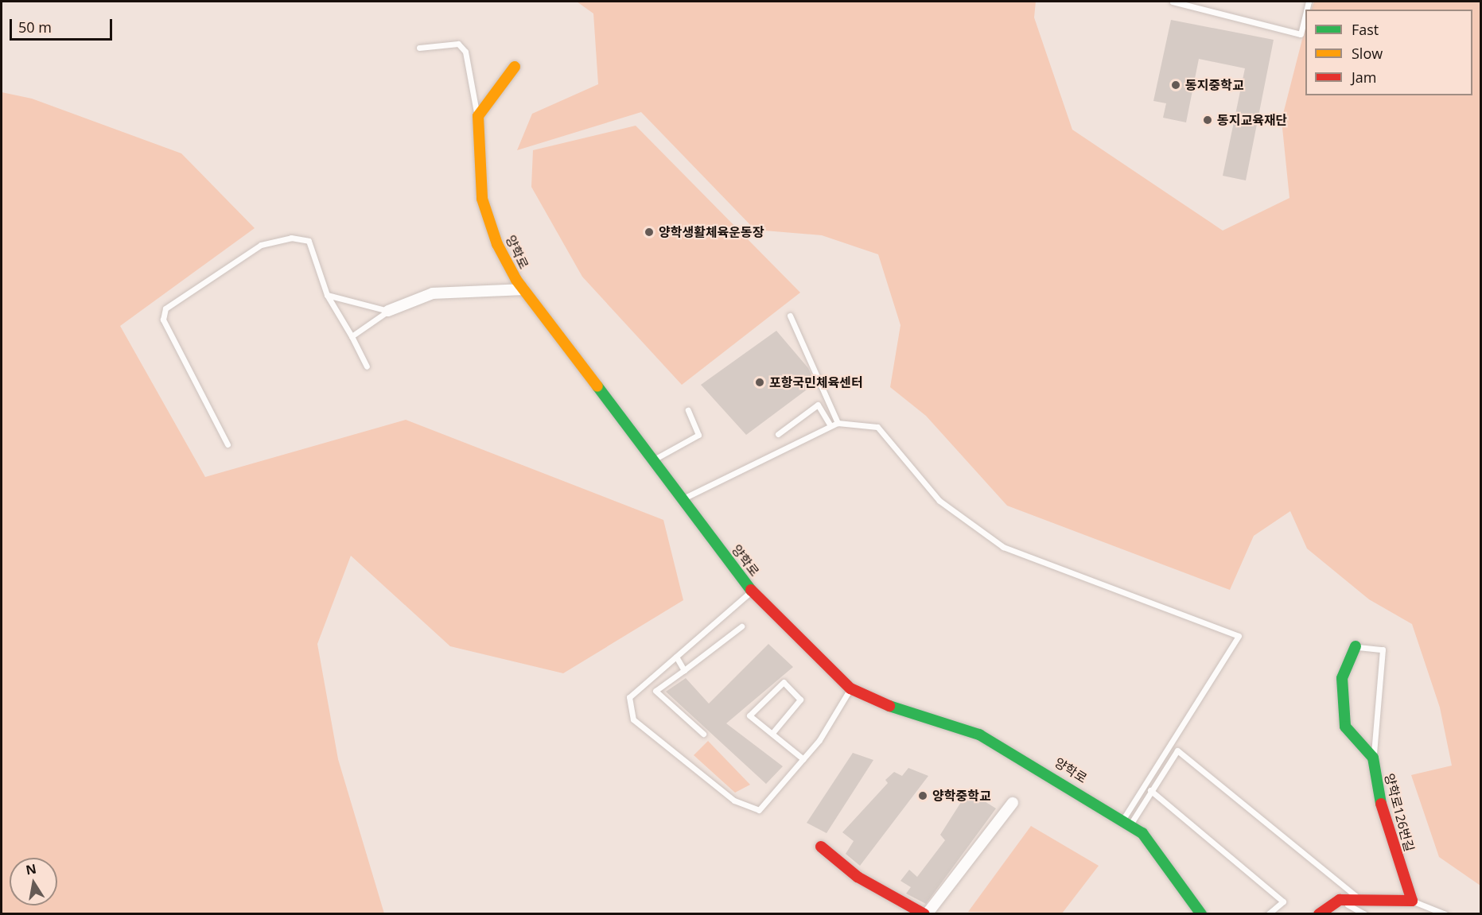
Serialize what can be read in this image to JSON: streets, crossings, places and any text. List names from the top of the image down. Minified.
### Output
{"streets":{"street":["양학로","양학로126번길"]},"places":["동지중학교","동지교육재단","양학생활체육운동장","포항국민체육센터","양학중학교"],"legend":["Fast","Slow","Jam"],"scale_bar":"50 m","north":"top"}
